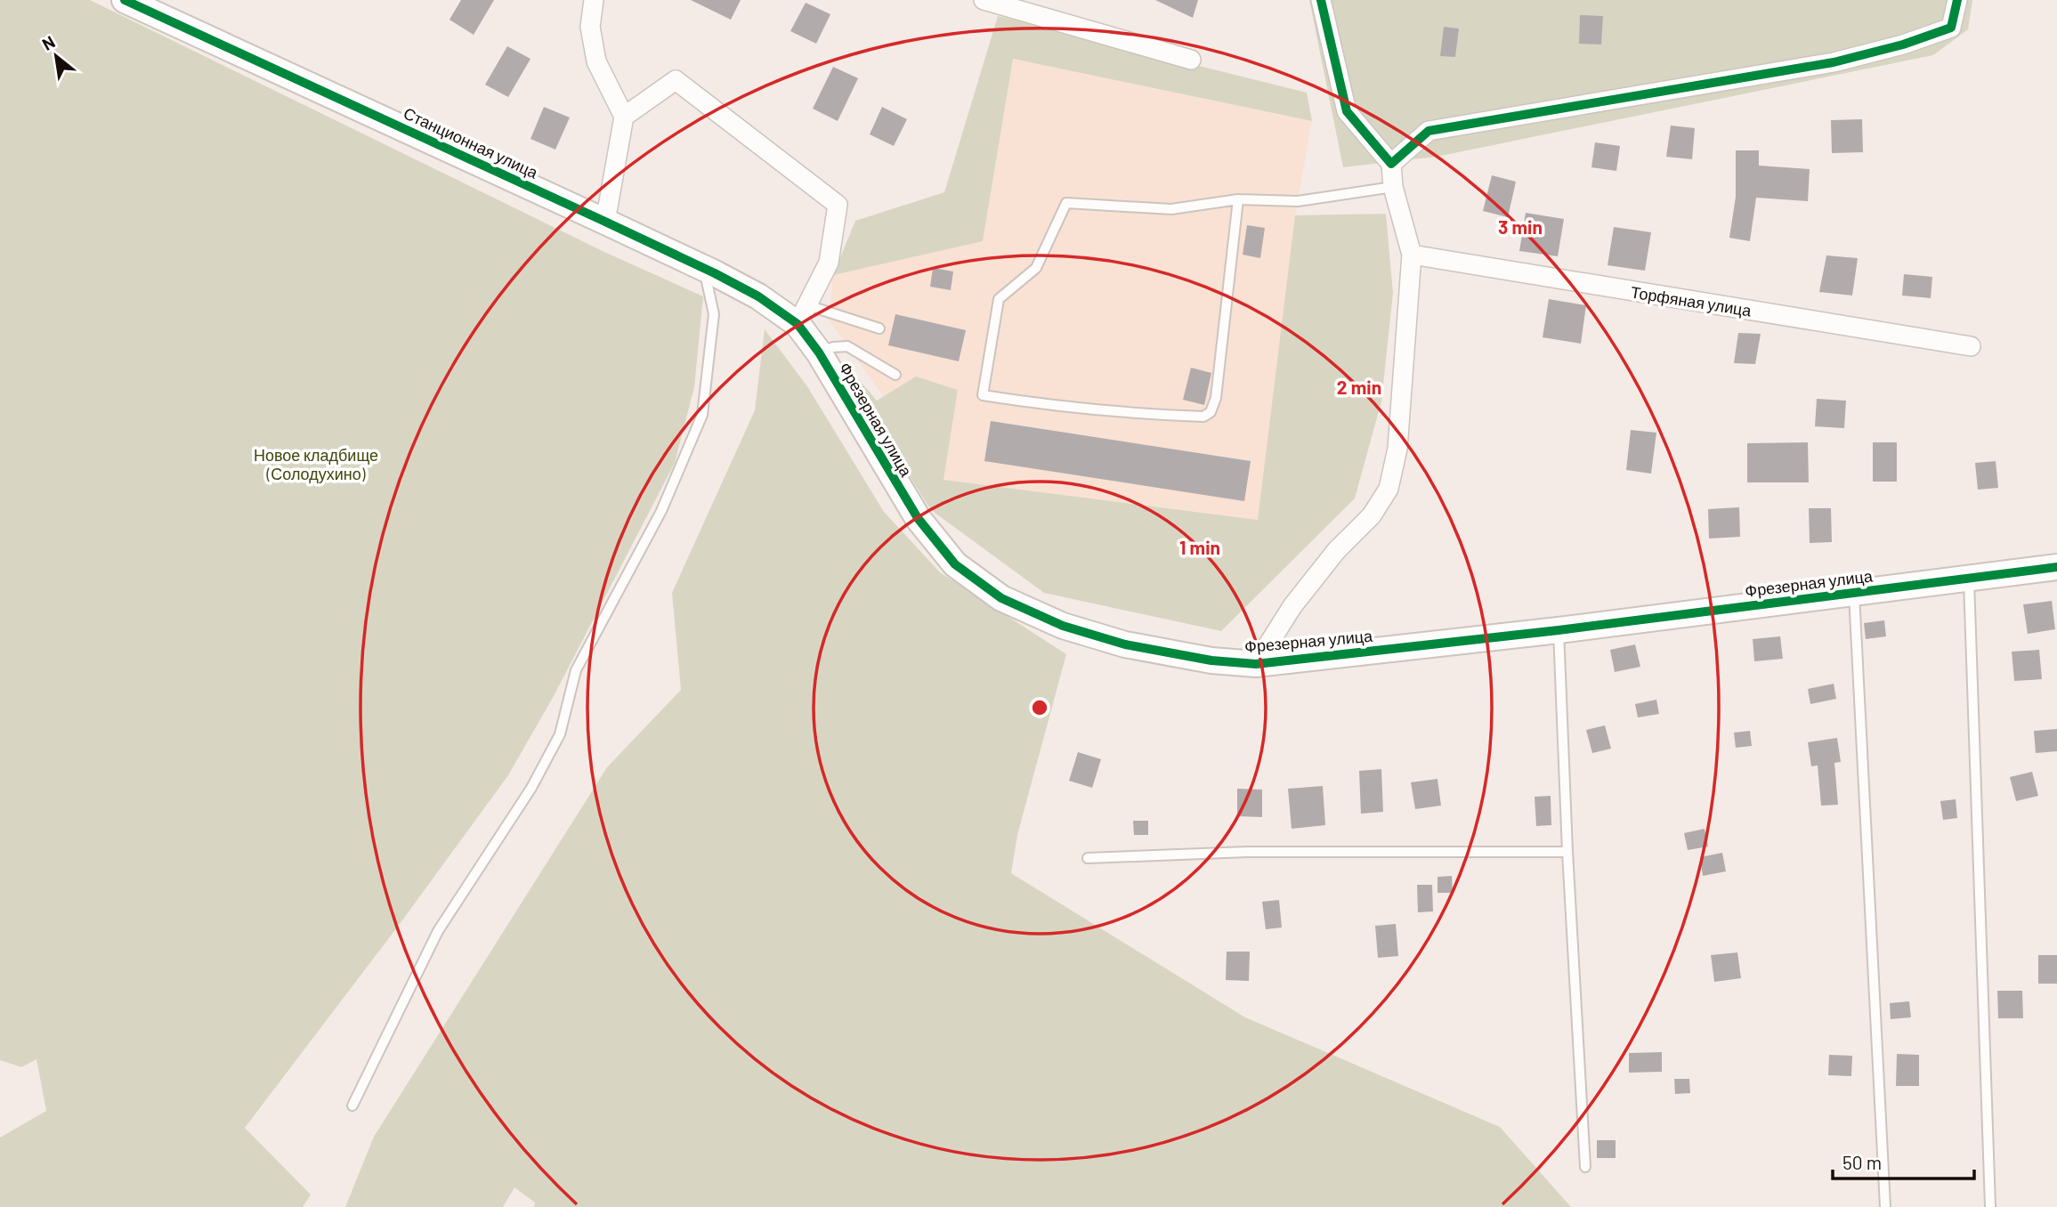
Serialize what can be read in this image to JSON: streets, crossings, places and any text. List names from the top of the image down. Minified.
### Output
{"streets":{"street":["Станционная улица","Торфяная улица","Фрезерная улица"]},"crossings":[["Станционная улица","Фрезерная улица"]],"parks":["Новое кладбище (Солодухино)"],"scale_bar":"50 m","north":"top left","rings":["3 min","2 min","1 min"]}
